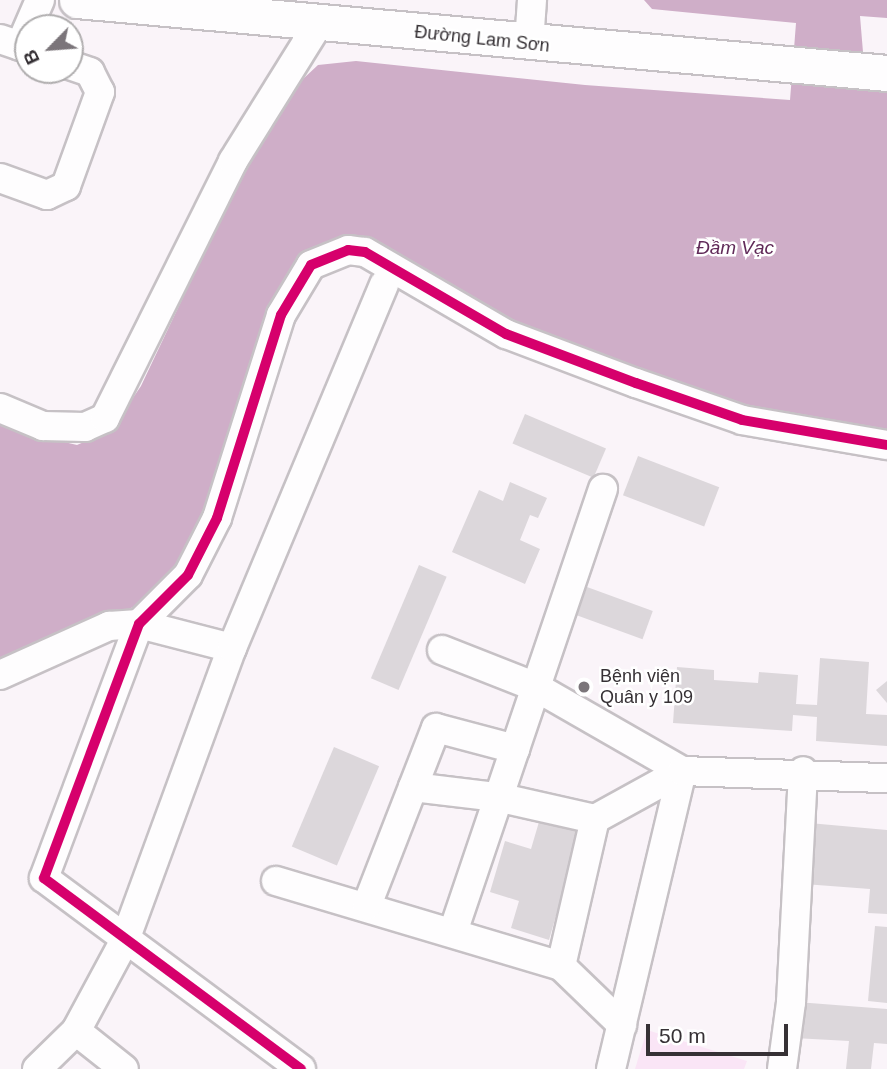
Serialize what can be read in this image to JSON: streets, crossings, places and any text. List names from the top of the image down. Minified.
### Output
{"streets":{"main road":["Đường Lam Sơn"]},"water":["Đầm Vạc"],"places":["Bệnh viện Quân y 109"],"scale_bar":"50 m","north":"bottom left"}
